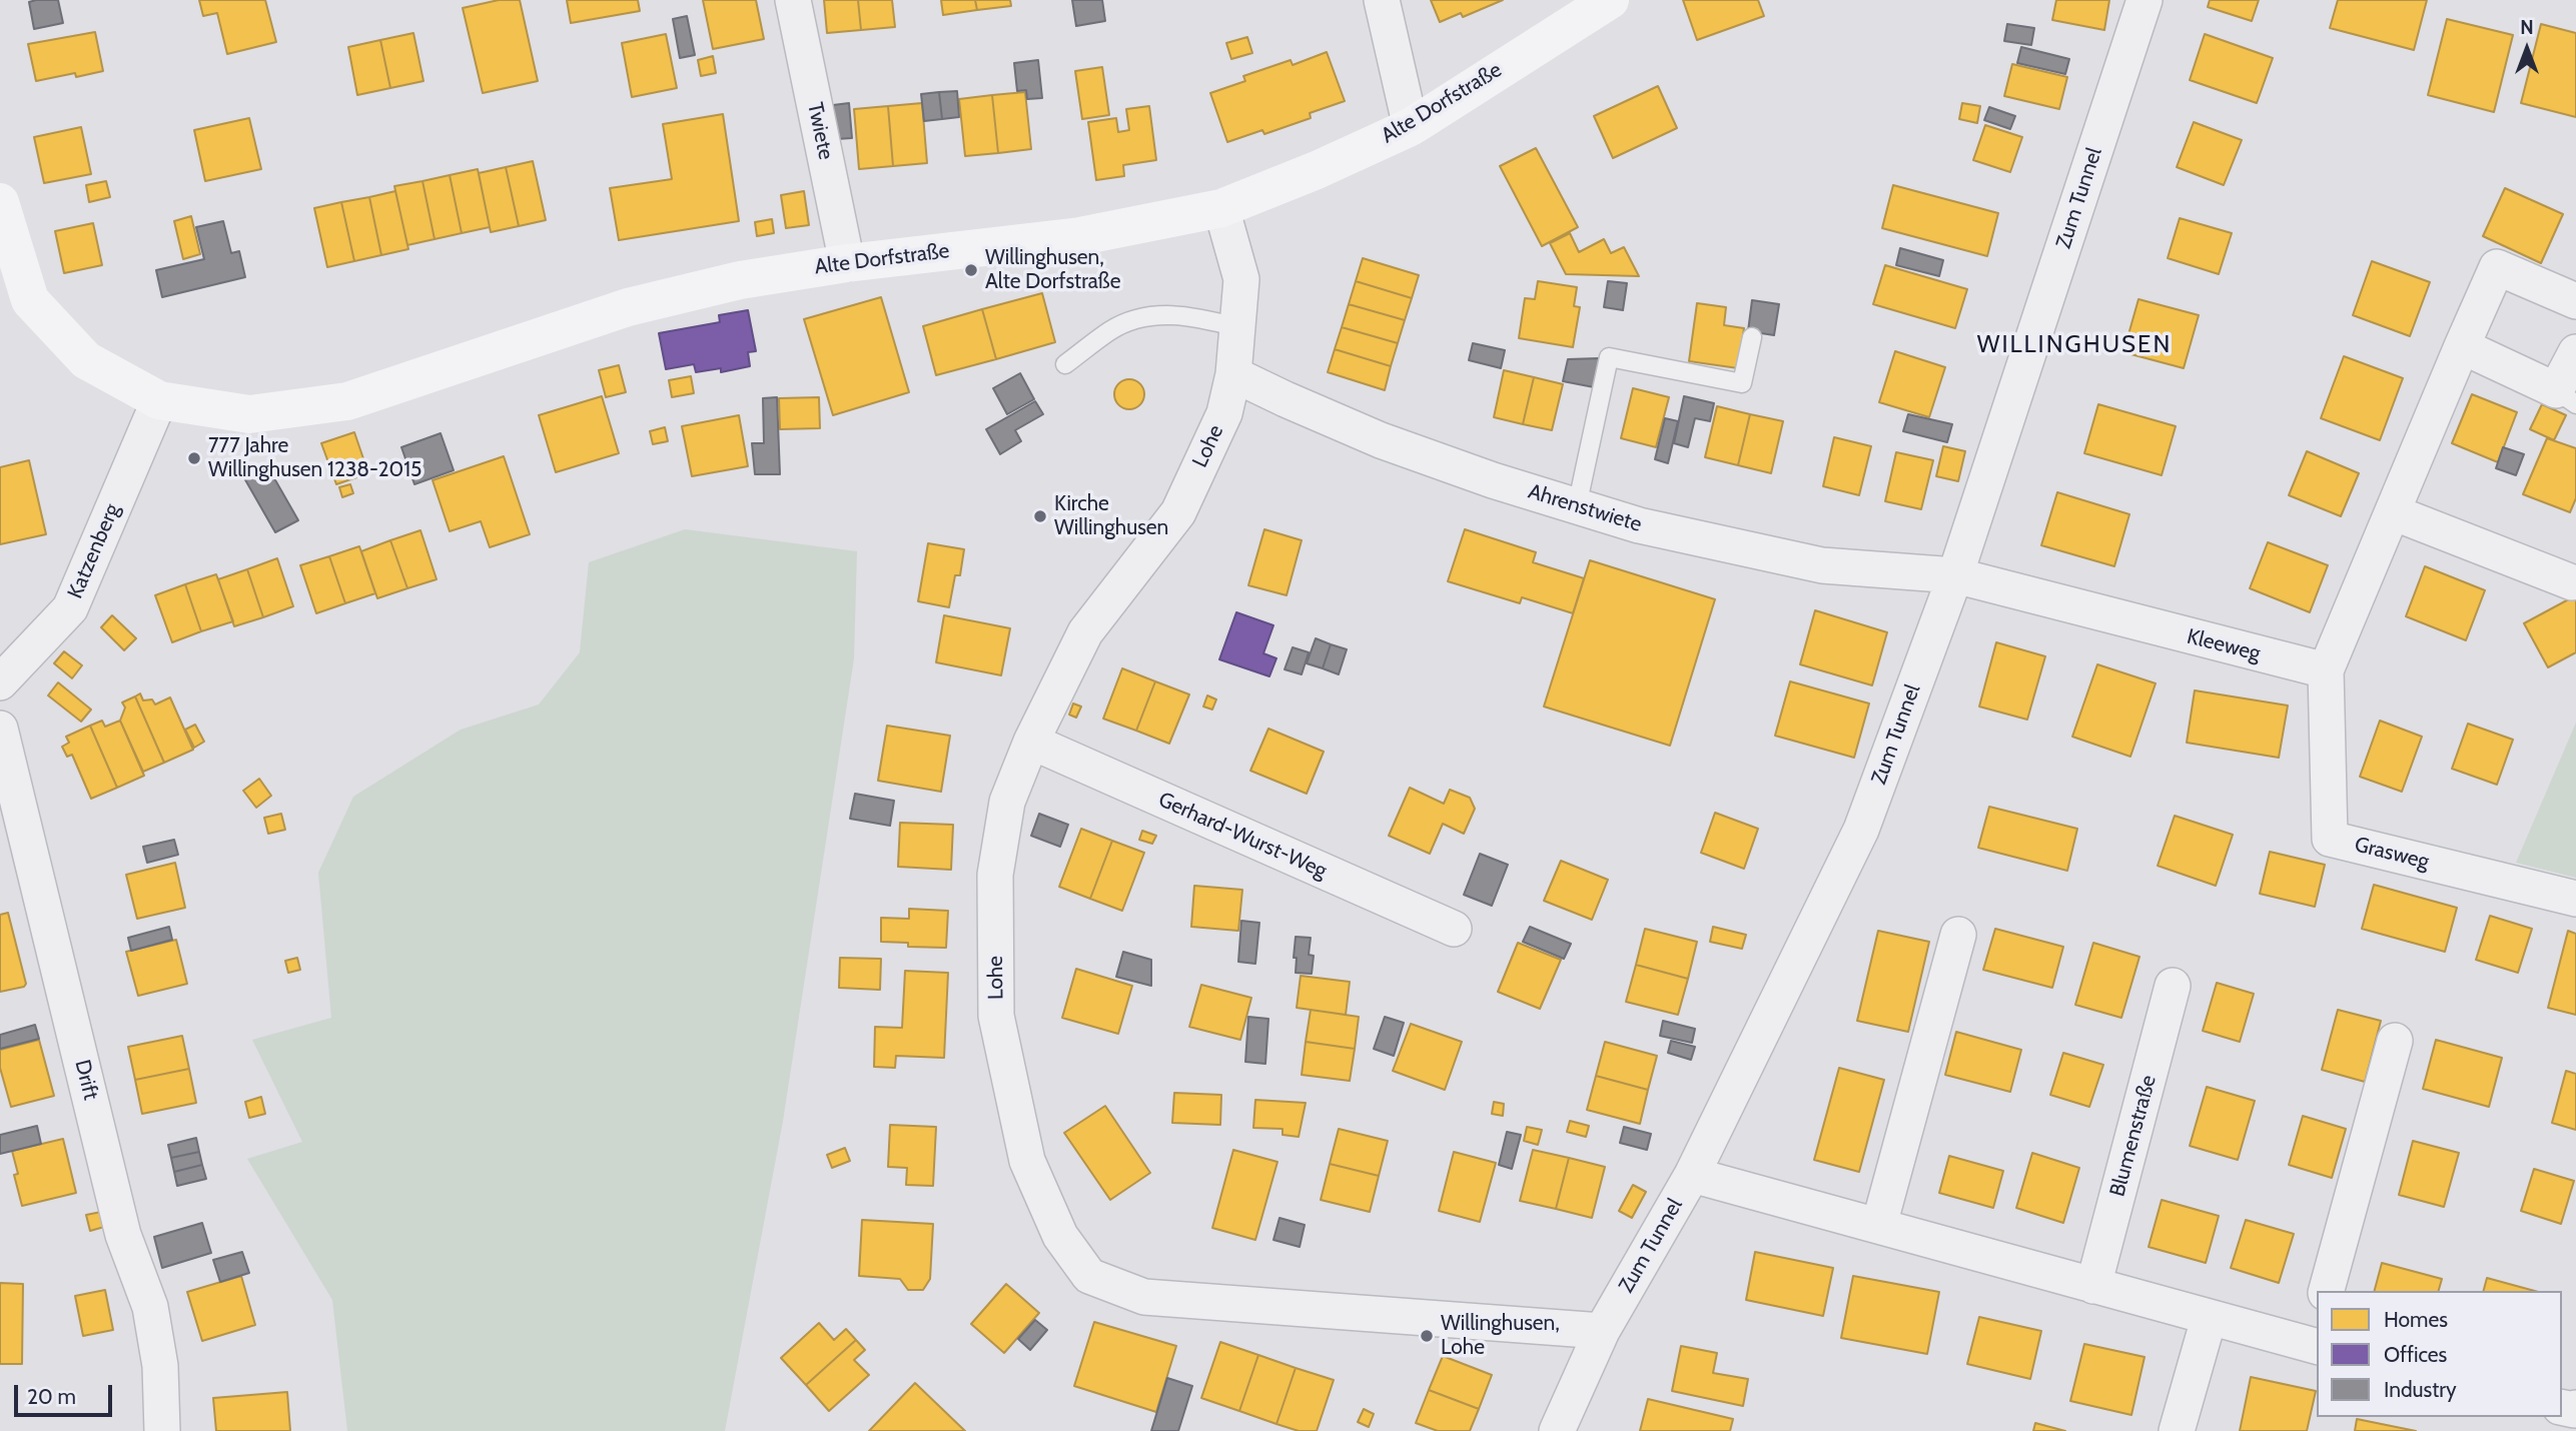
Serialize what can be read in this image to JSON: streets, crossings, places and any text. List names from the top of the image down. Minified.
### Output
{"streets":{"street":["Alte Dorfstraße","Twiete","Zum Tunnel","Lohe","Ahrenstwiete","Katzenberg","Kleeweg","Gerhard-Wurst-Weg","Grasweg","Drift","Blumenstraße"]},"crossings":[["Alte Dorfstraße","Twiete"],["Alte Dorfstraße","Lohe"],["Alte Dorfstraße","Katzenberg"],["Zum Tunnel","Lohe"],["Zum Tunnel","Ahrenstwiete"],["Zum Tunnel","Kleeweg"],["Lohe","Ahrenstwiete"],["Lohe","Gerhard-Wurst-Weg"],["Ahrenstwiete","Kleeweg"],["Kleeweg","Grasweg"]],"districts":["WILLINGHUSEN"],"places":["Willinghusen, Alte Dorfstraße","777 Jahre Willinghusen 1238-2015","Kirche Willinghusen","Willinghusen, Lohe"],"legend":["Homes","Offices","Industry"],"scale_bar":"20 m","north":"top"}
